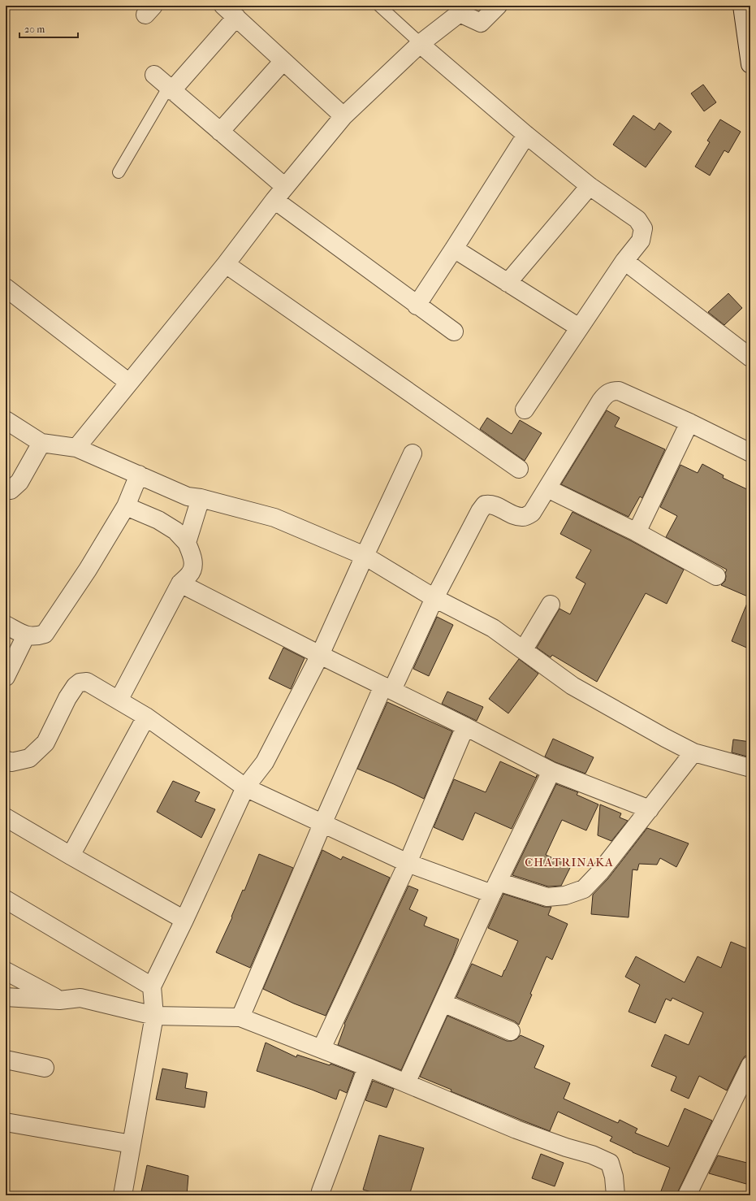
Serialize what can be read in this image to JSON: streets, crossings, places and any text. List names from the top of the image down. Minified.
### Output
{"districts":["CHATRINAKA"],"scale_bar":"20 m"}
